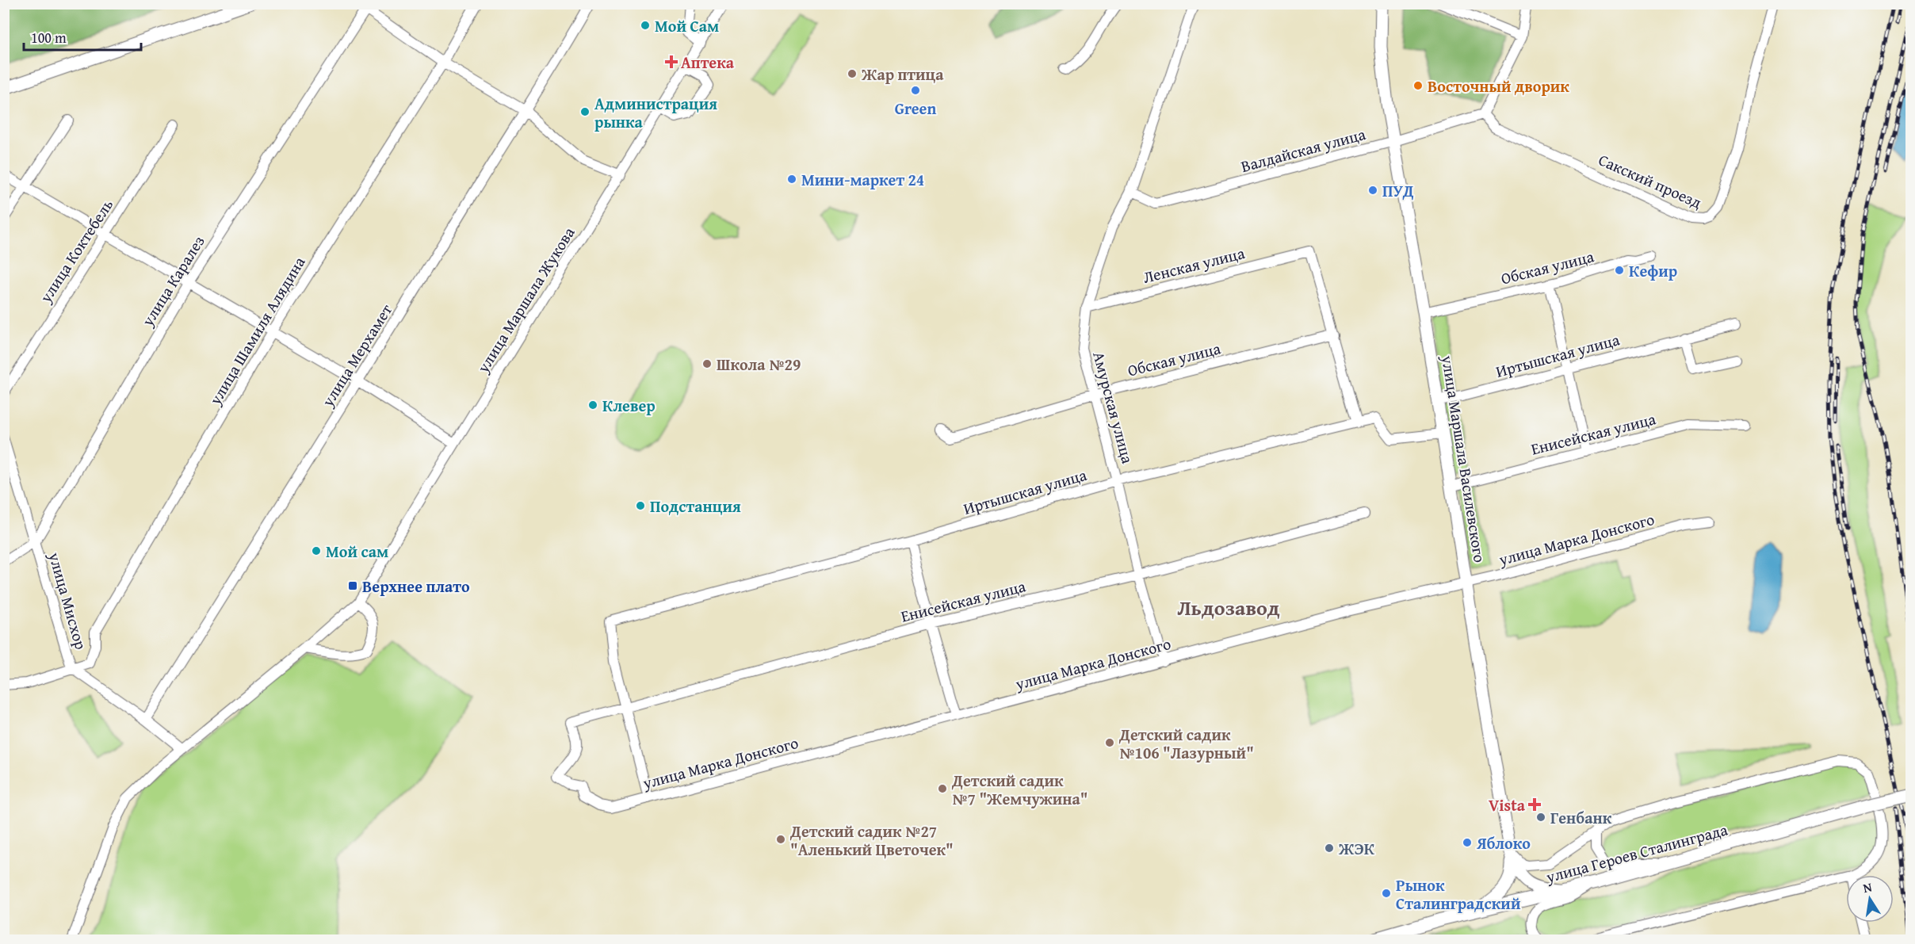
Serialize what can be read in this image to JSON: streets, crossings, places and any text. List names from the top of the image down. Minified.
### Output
{"streets":{"main road":["улица Маршала Василевского","улица Героев Сталинграда"],"street":["Валдайская улица","Сакский проезд","улица Коктебель","Ленская улица","Обская улица","улица Каралез","улица Маршала Жукова","улица Шамиля Алядина","улица Мерхамет","Иртышская улица","Амурская улица","Енисейская улица","улица Марка Донского","улица Мисхор"]},"crossings":[["Валдайская улица","Сакский проезд"],["Валдайская улица","Амурская улица"],["Валдайская улица","улица Маршала Василевского"],["Ленская улица","Обская улица"],["Ленская улица","Амурская улица"],["Обская улица","Амурская улица"],["Обская улица","улица Маршала Василевского"],["улица Каралез","улица Шамиля Алядина"],["улица Каралез","улица Мисхор"],["улица Маршала Жукова","улица Мисхор"],["улица Шамиля Алядина","улица Мисхор"],["улица Мерхамет","улица Мисхор"],["Иртышская улица","Амурская улица"],["Иртышская улица","Енисейская улица"],["Иртышская улица","улица Маршала Василевского"],["Амурская улица","Енисейская улица"],["Амурская улица","улица Марка Донского"],["Енисейская улица","улица Маршала Василевского"],["Енисейская улица","улица Марка Донского"],["улица Маршала Василевского","улица Марка Донского"],["улица Маршала Василевского","улица Героев Сталинграда"]],"districts":["Льдозавод"],"places":{"other":["Мой Сам","Жар птица","Восточный дворик","Green","Администрация рынка","Мини-маркет 24","ПУД","Кефир","Школа №29","Клевер","Подстанция","Мой сам","Детский садик №106 \"Лазурный\"","Детский садик №7 \"Жемчужина\"","Генбанк","Детский садик №27 \"Аленький Цветочек\"","Яблоко","ЖЭК","Рынок Сталинградский"],"health":["Аптека","Vista"],"transit":["Верхнее плато"]},"scale_bar":"100 m","north":"top"}
